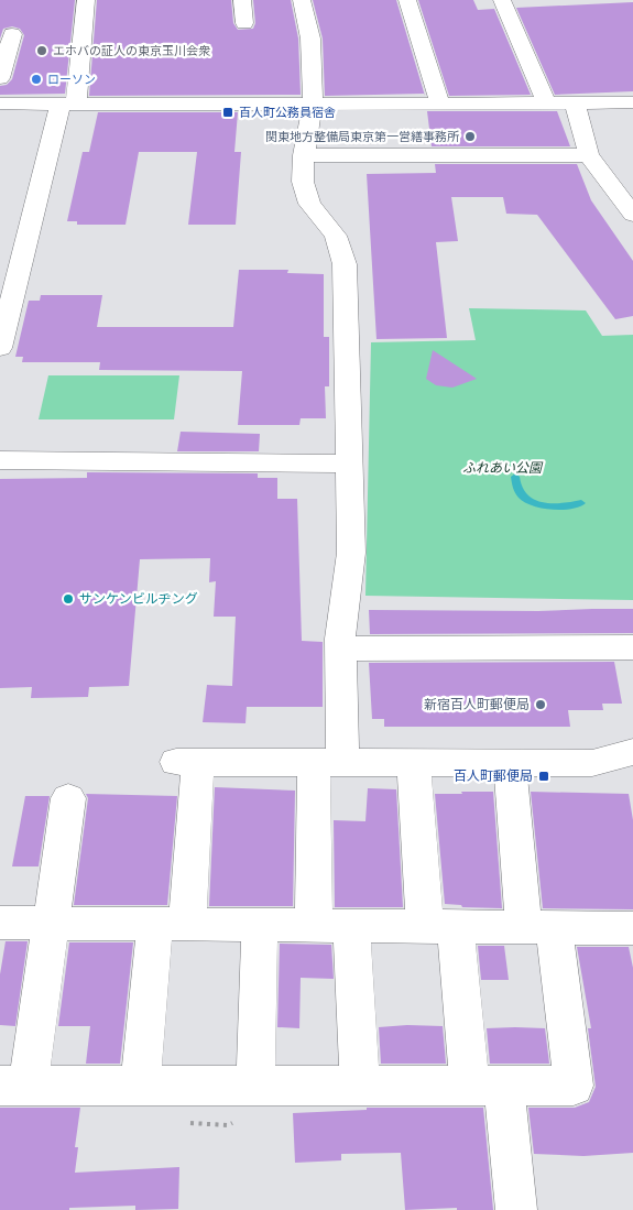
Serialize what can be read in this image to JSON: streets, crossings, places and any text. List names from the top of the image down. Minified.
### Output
{"parks":["ふれあい公園"],"places":{"other":["エホバの証人の東京玉川会衆","ローソン","関東地方整備局東京第一営繕事務所","サンケンビルヂング","新宿百人町郵便局"],"transit":["百人町公務員宿舎","百人町郵便局"]}}
